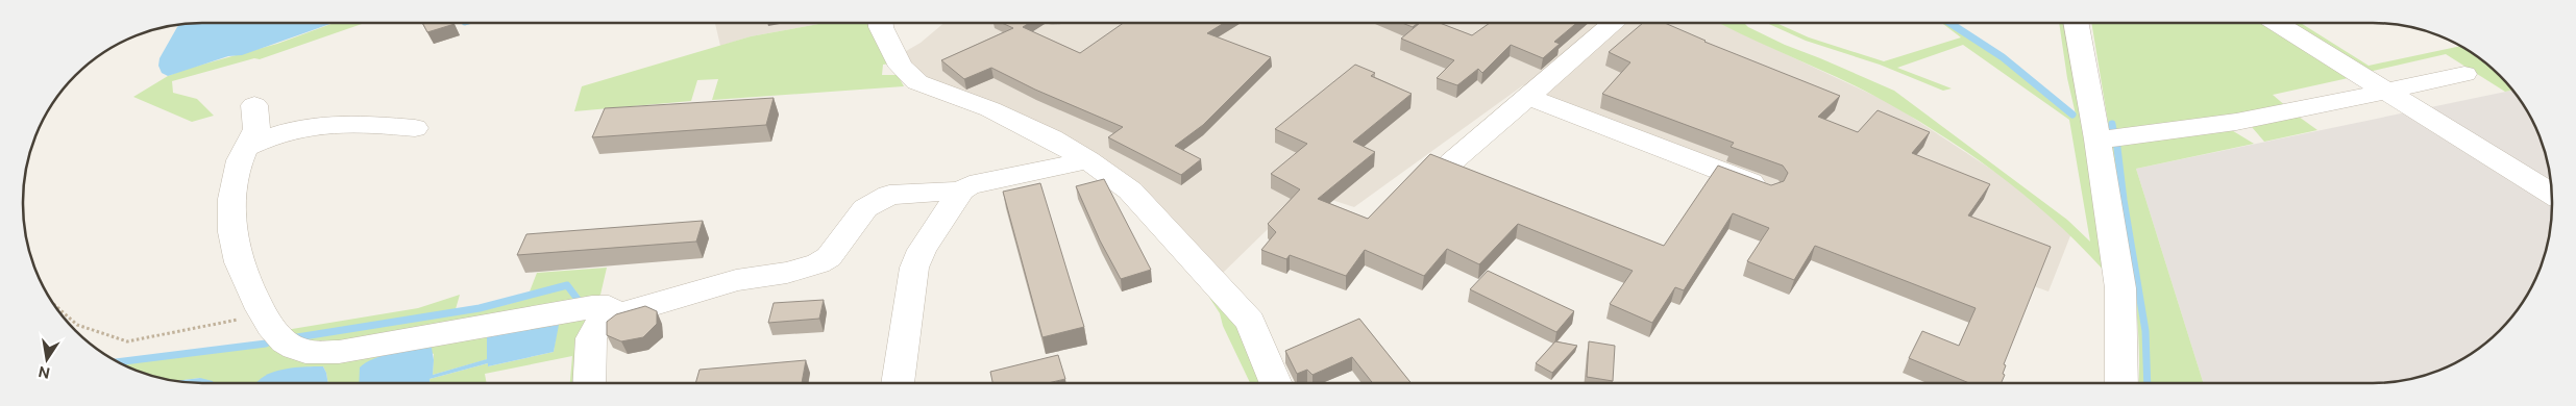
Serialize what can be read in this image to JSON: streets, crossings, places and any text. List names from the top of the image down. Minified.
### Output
{"north":"bottom"}
